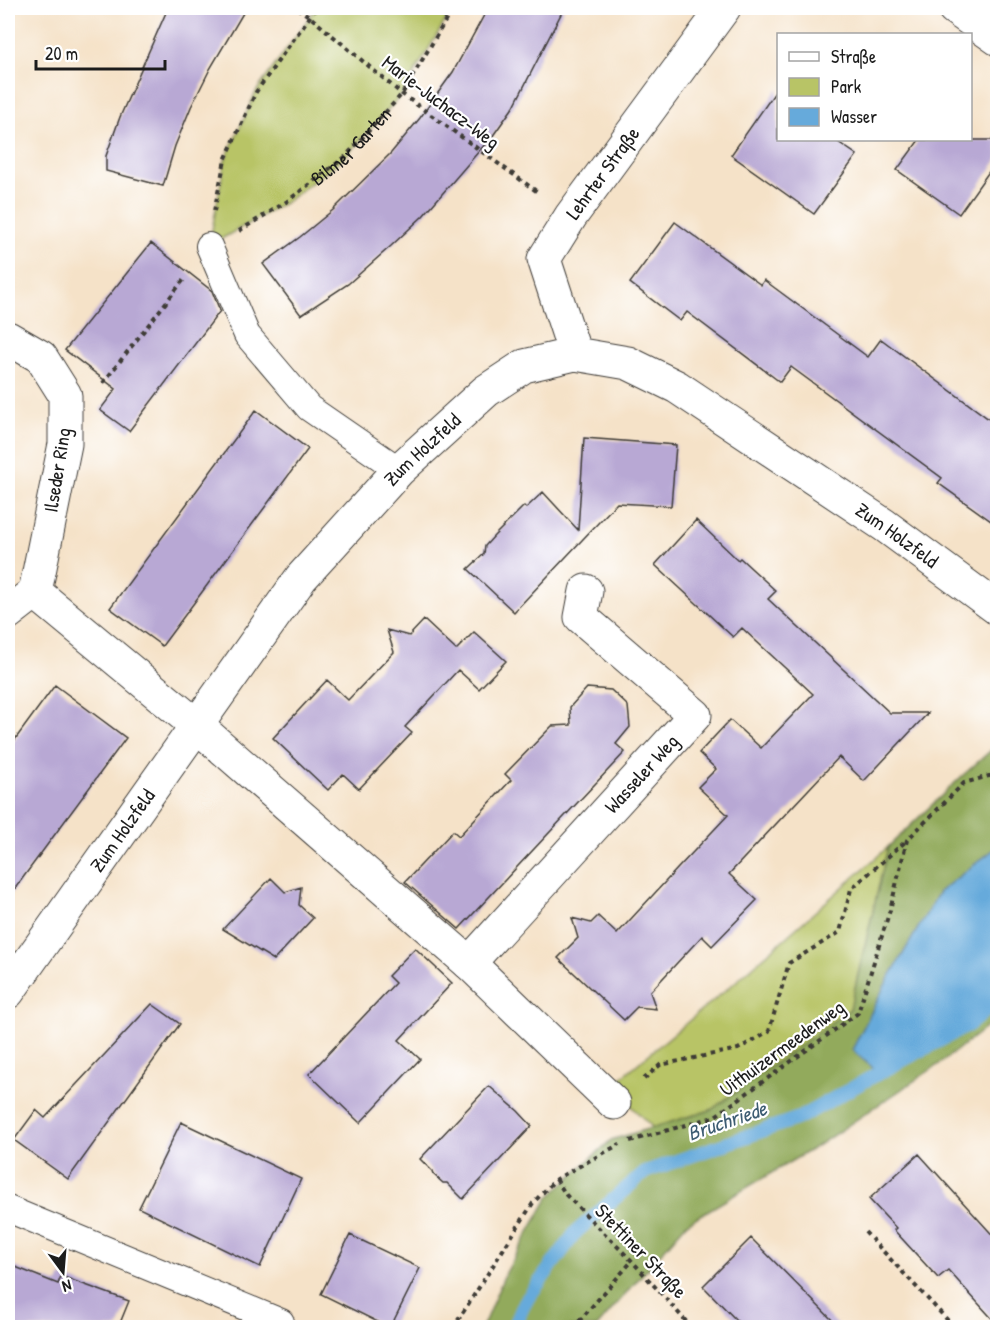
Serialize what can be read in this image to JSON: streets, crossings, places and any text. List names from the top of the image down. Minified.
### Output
{"streets":{"street":["Lehrter Straße","Zum Holzfeld","Ilseder Ring","Wasseler Weg"],"path":["Marie-Juchacz-Weg","Bilmer Garten","Uithuizermeedenweg","Stettiner Straße"]},"crossings":[["Marie-Juchacz-Weg","Bilmer Garten"],["Marie-Juchacz-Weg","Lehrter Straße"],["Bilmer Garten","Ilseder Ring"],["Lehrter Straße","Zum Holzfeld"],["Uithuizermeedenweg","Stettiner Straße"]],"water":["Bruchriede"],"legend":["Straße","Park","Wasser"],"scale_bar":"20 m","north":"bottom"}
